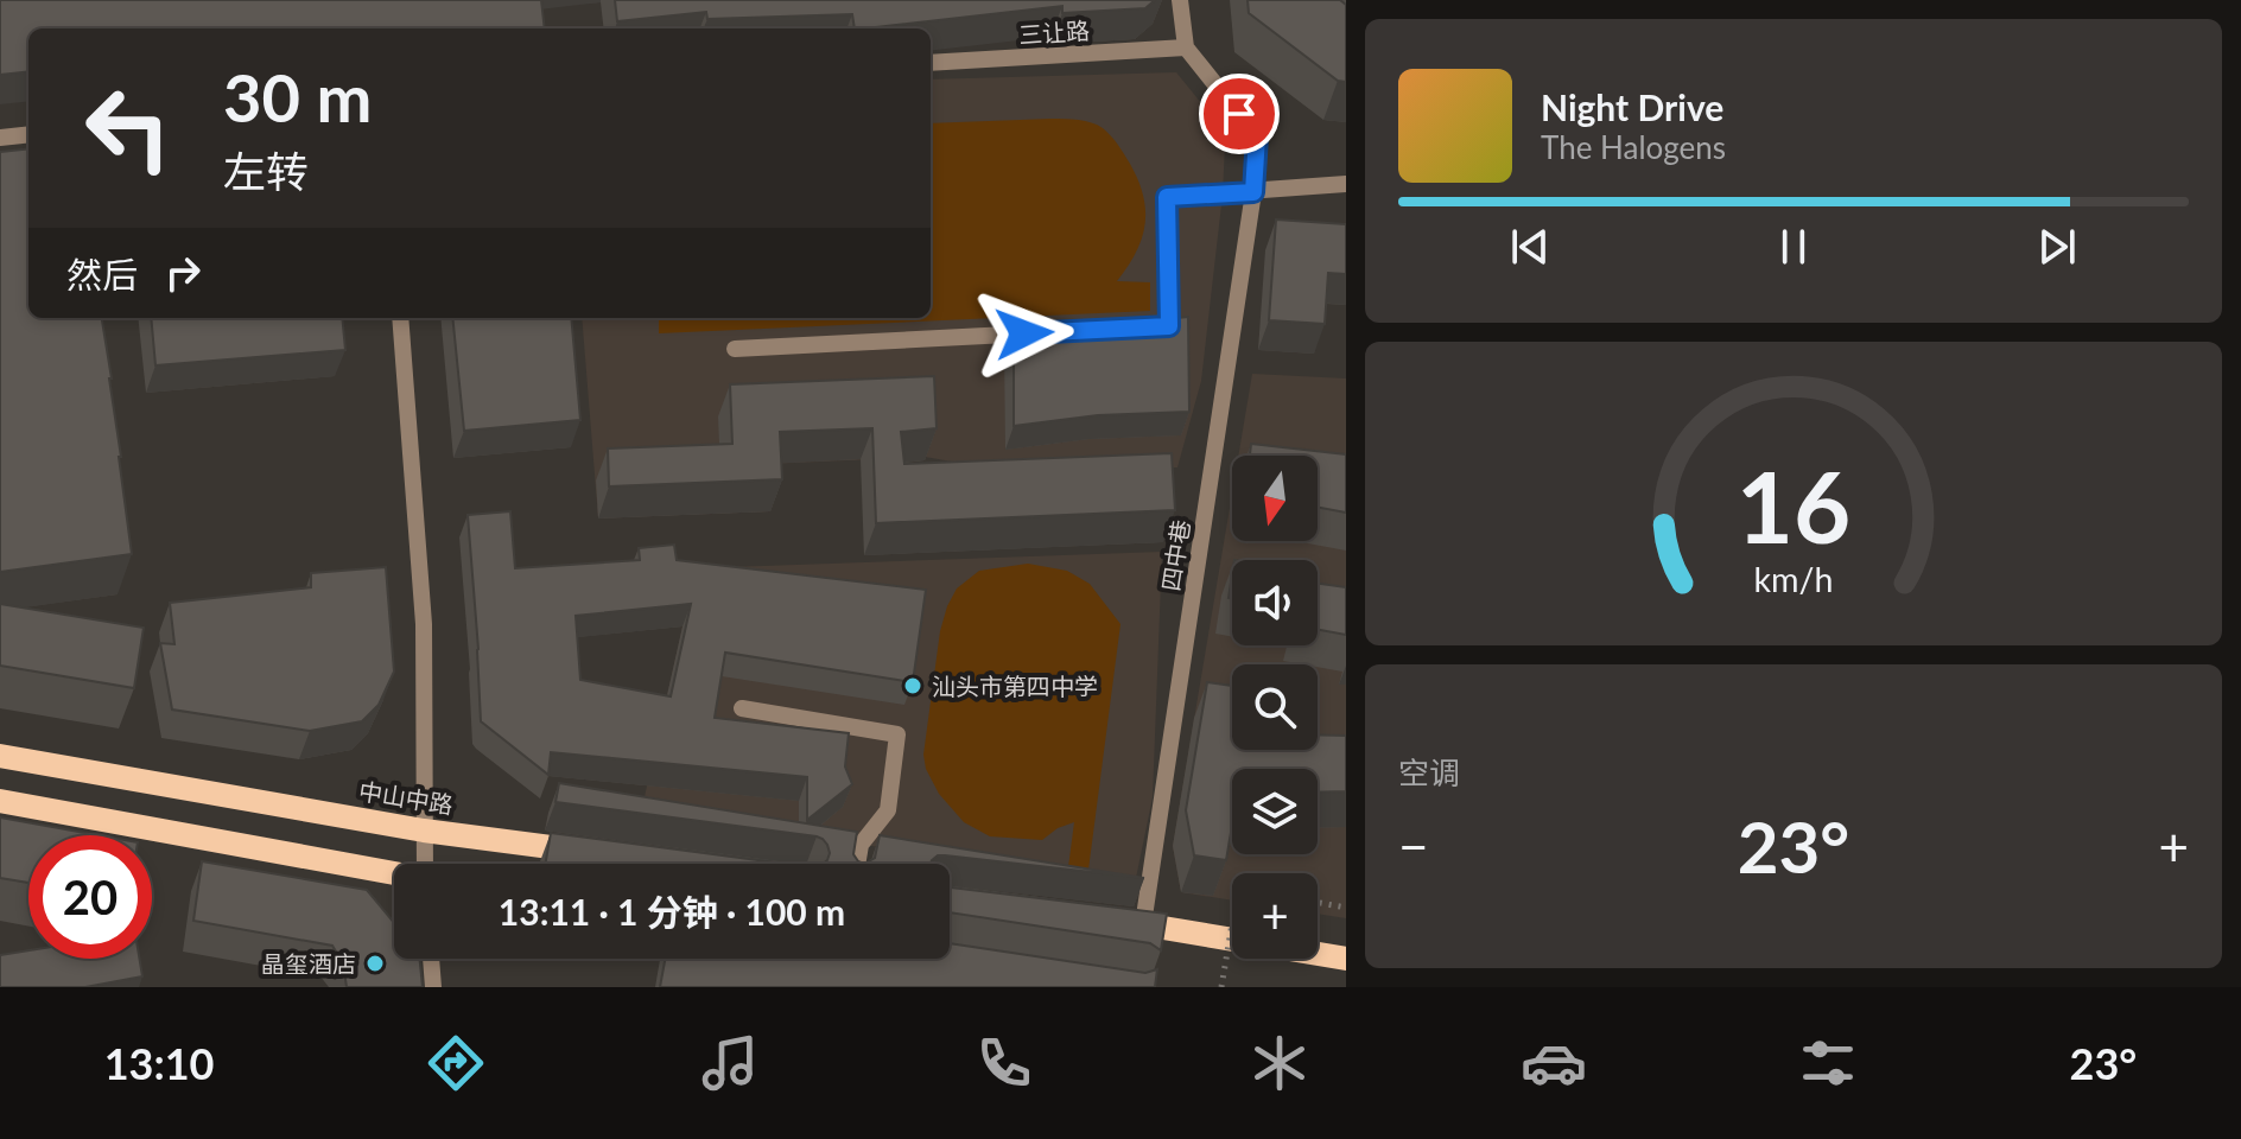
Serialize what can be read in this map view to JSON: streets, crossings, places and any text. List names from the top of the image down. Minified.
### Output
{"streets":{"main road":["中山中路"],"street":["三让路","四中巷"]},"crossings":[["三让路","四中巷"]],"places":["汕头市第四中学","晶玺酒店"],"north":"bottom","page":{"turn":["30 m","左转"],"song":["Night Drive","The Halogens"],"then":"然后","map_buttons":"+","tile":"空调","heat":["−","23°","+"],"limit":"20","trip":"13:11 · 1 分钟 · 100 m","tabs":["13:10","23°"],"gauge":["16","km/h"]}}
